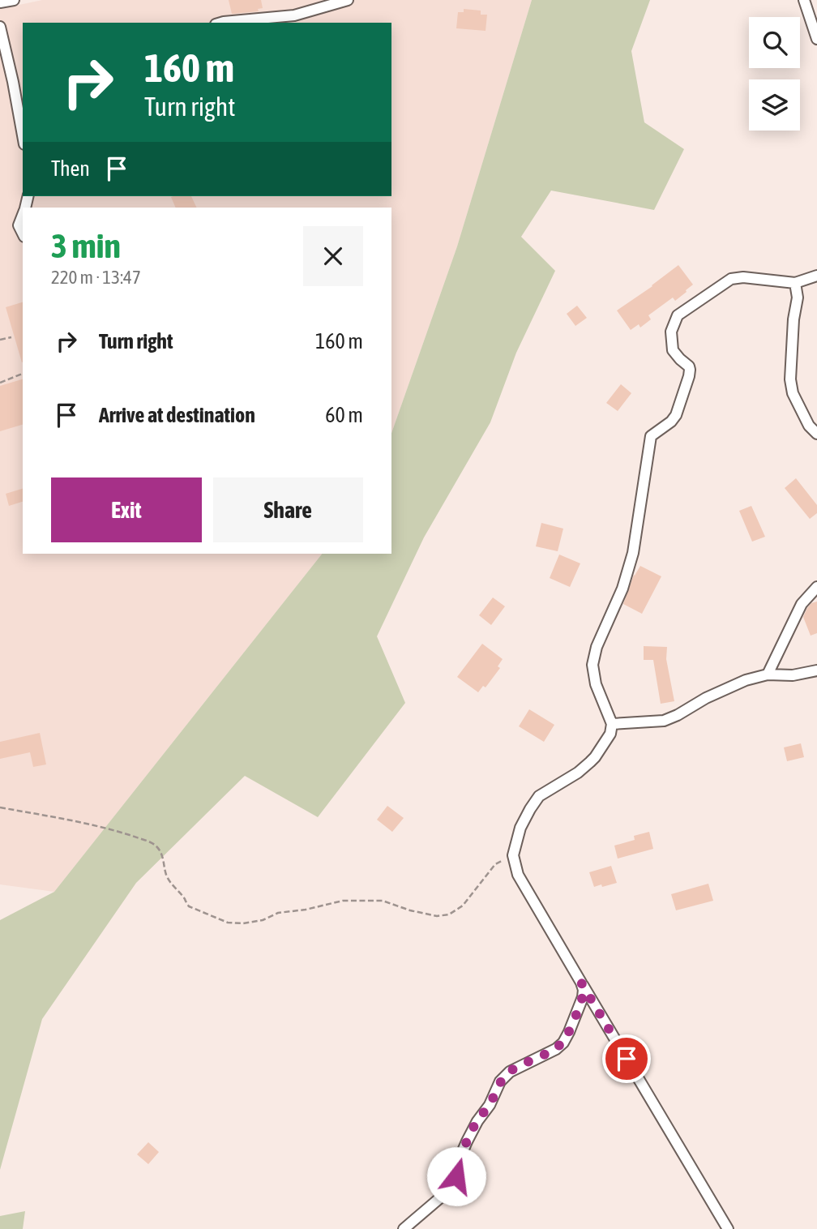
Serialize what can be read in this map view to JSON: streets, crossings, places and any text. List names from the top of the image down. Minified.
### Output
{"page":{"turn":["160 m","Turn right"],"then":"Then","heading":["3 min","220 m · 13:47"],"list":[{"name":"Turn right","value":"160 m"},{"name":"Arrive at destination","value":"60 m"}],"buttons":["Exit","Share"]}}
